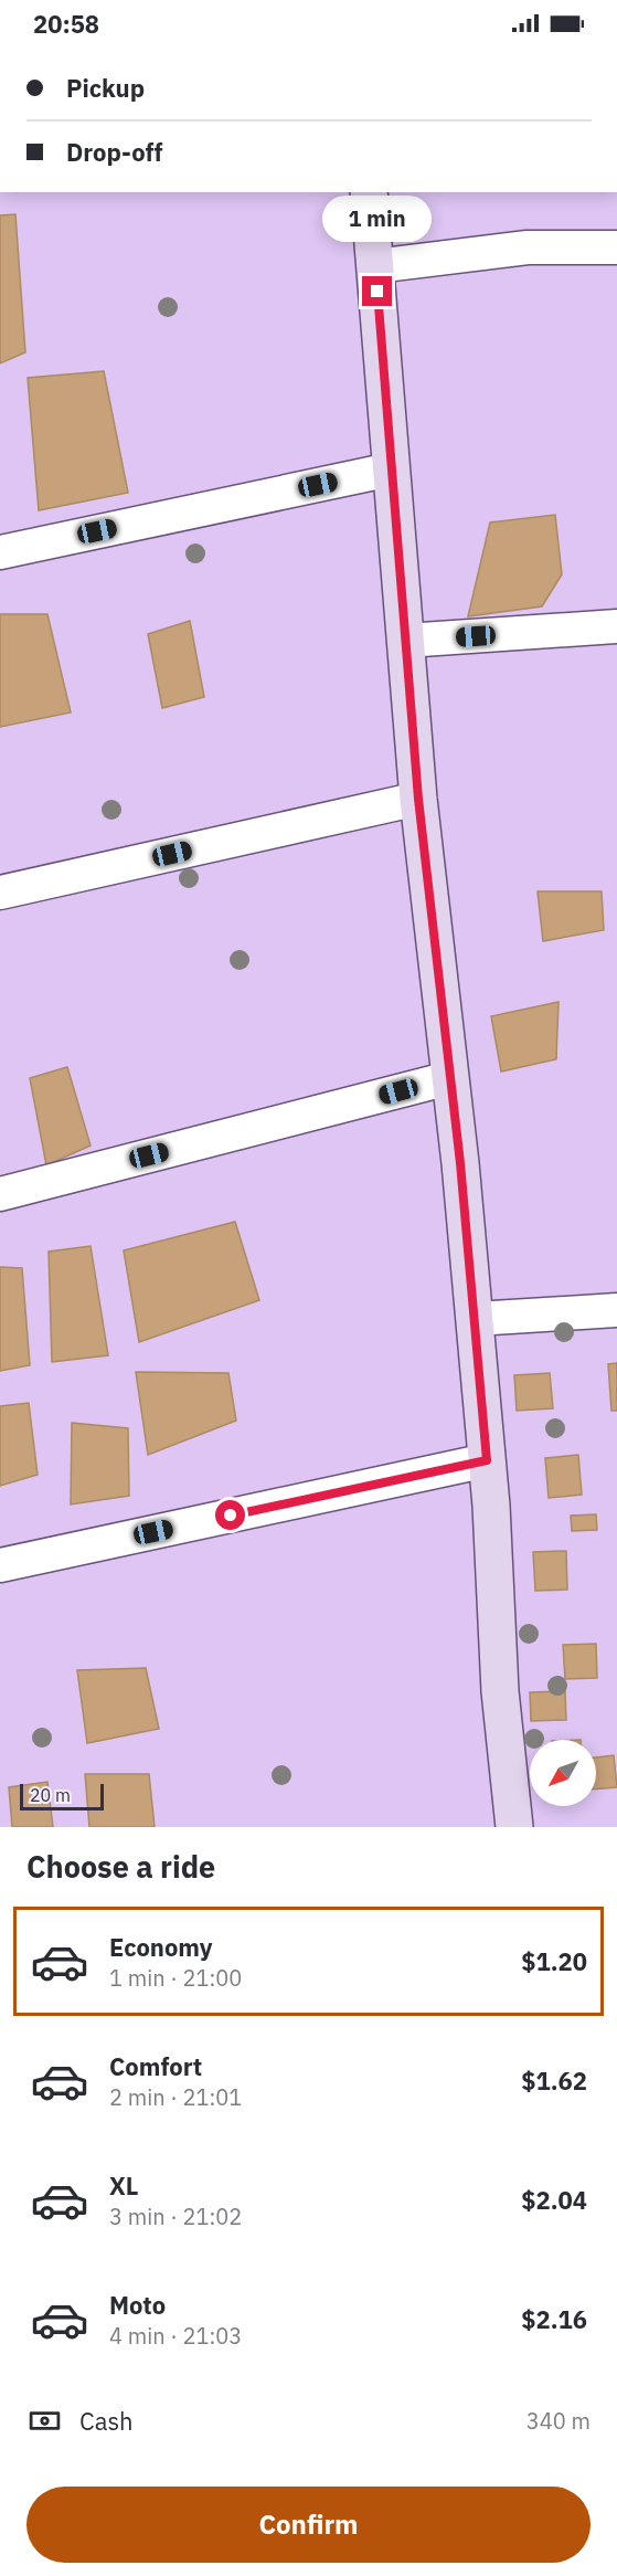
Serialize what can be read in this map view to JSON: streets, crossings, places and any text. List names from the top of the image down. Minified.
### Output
{"scale_bar":"20 m","north":"bottom left","page":{"status":"20:58","banner":["Pickup","Drop-off"],"bubble":"1 min","scale":"20 m","heading":"Choose a ride","list":[{"name":"Economy","note":"1 min · 21:00","value":"$1.20"},{"name":"Comfort","note":"2 min · 21:01","value":"$1.62"},{"name":"XL","note":"3 min · 21:02","value":"$2.04"},{"name":"Moto","note":"4 min · 21:03","value":"$2.16"}],"pay":["Cash","340 m"],"buttons":"Confirm"}}
